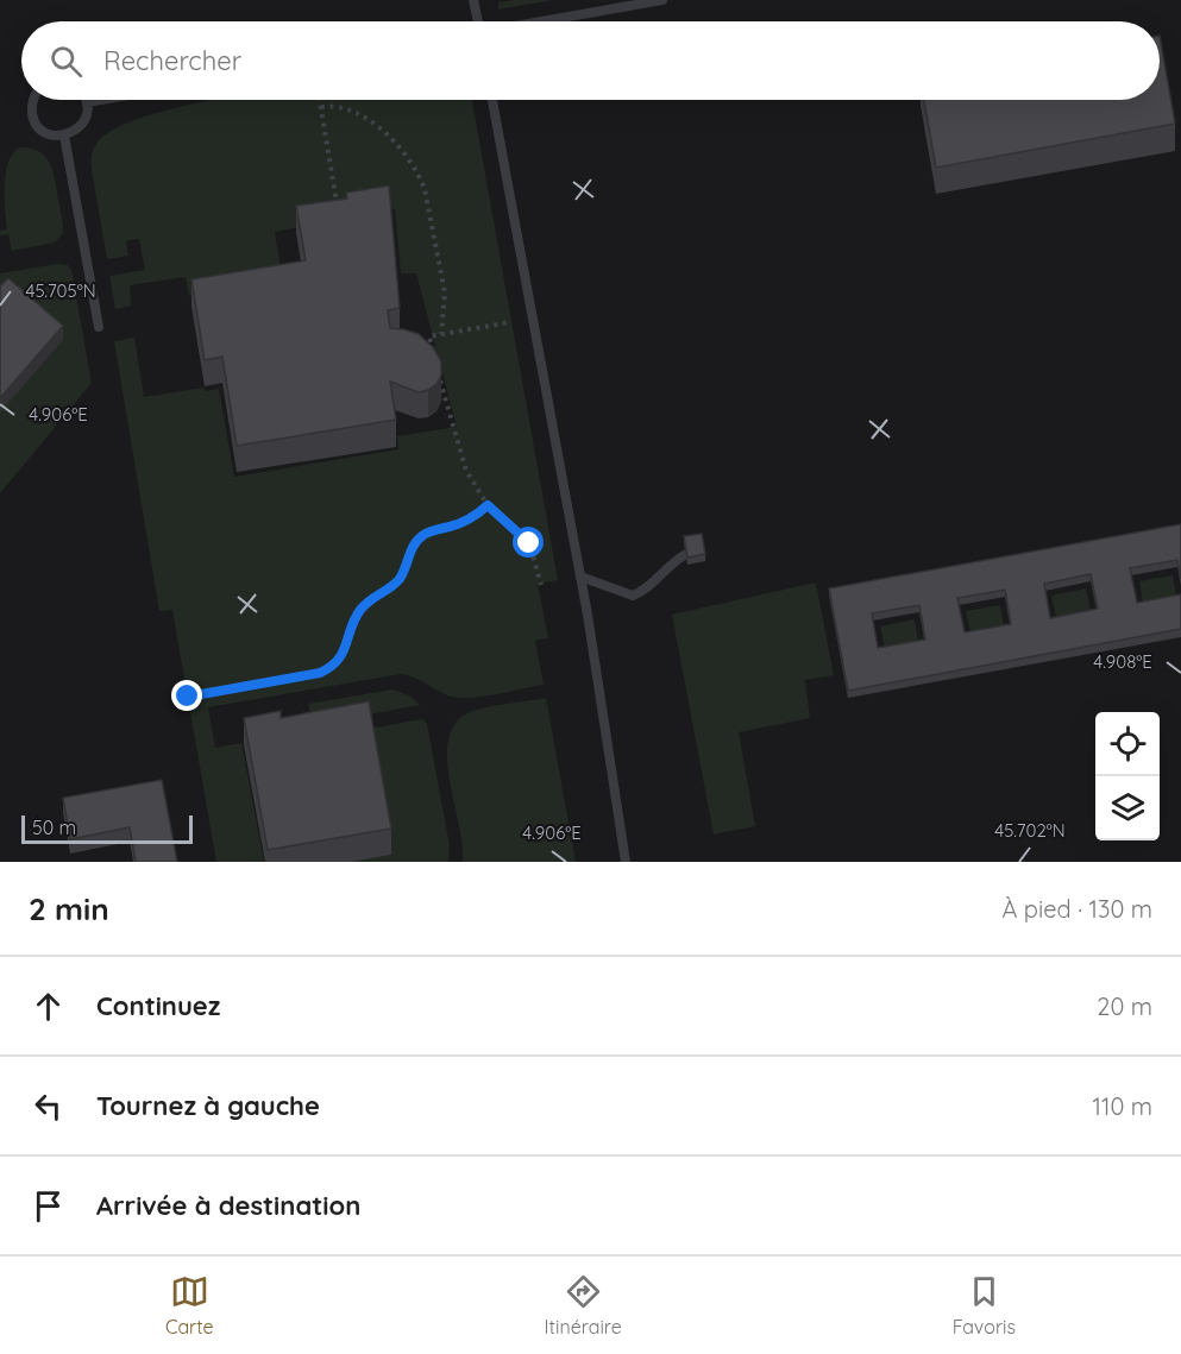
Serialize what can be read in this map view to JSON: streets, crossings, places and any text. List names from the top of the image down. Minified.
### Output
{"scale_bar":"50 m","page":{"search":"Rechercher","scale":"50 m","heading":["2 min","À pied · 130 m"],"list":[["Continuez","20 m"],["Tournez à gauche","110 m"],"Arrivée à destination"],"nav":["Carte","Itinéraire","Favoris"]},"coordinates":["45.705°N","4.906°E","4.908°E","45.702°N"]}
